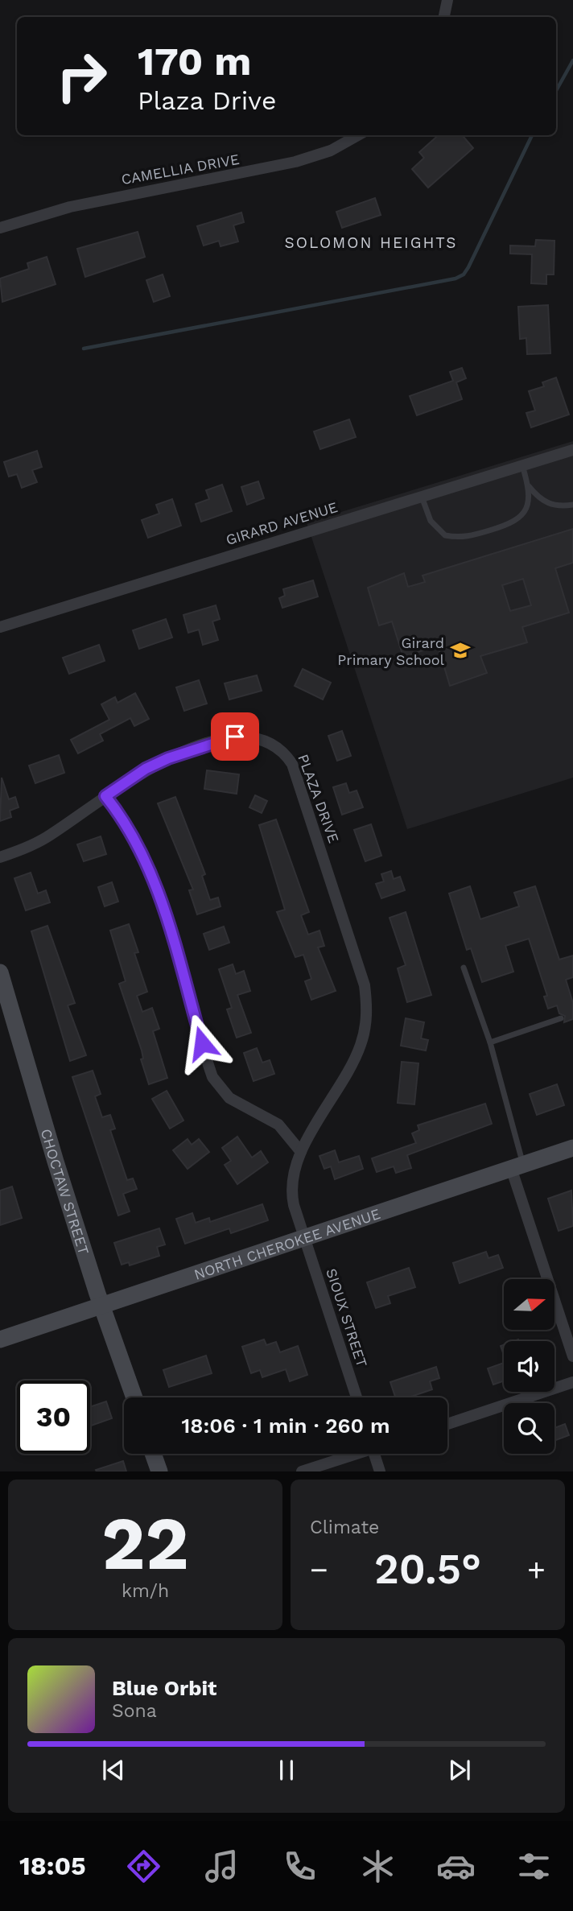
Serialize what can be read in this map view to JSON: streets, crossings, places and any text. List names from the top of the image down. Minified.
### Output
{"streets":{"street":["CAMELLIA DRIVE","GIRARD AVENUE","PLAZA DRIVE","CHOCTAW STREET","NORTH CHEROKEE AVENUE","SIOUX STREET"]},"crossings":[["PLAZA DRIVE","NORTH CHEROKEE AVENUE"],["PLAZA DRIVE","SIOUX STREET"],["CHOCTAW STREET","NORTH CHEROKEE AVENUE"],["NORTH CHEROKEE AVENUE","SIOUX STREET"]],"districts":["SOLOMON HEIGHTS"],"places":{"school or university":["Girard Primary School"]},"north":"right","page":{"turn":["170 m","Plaza Drive"],"limit":"30","trip":"18:06 · 1 min · 260 m","tile":[["22","km/h"],"Climate"],"heat":["−","20.5°","+"],"song":["Blue Orbit","Sona"],"tabs":"18:05"}}
